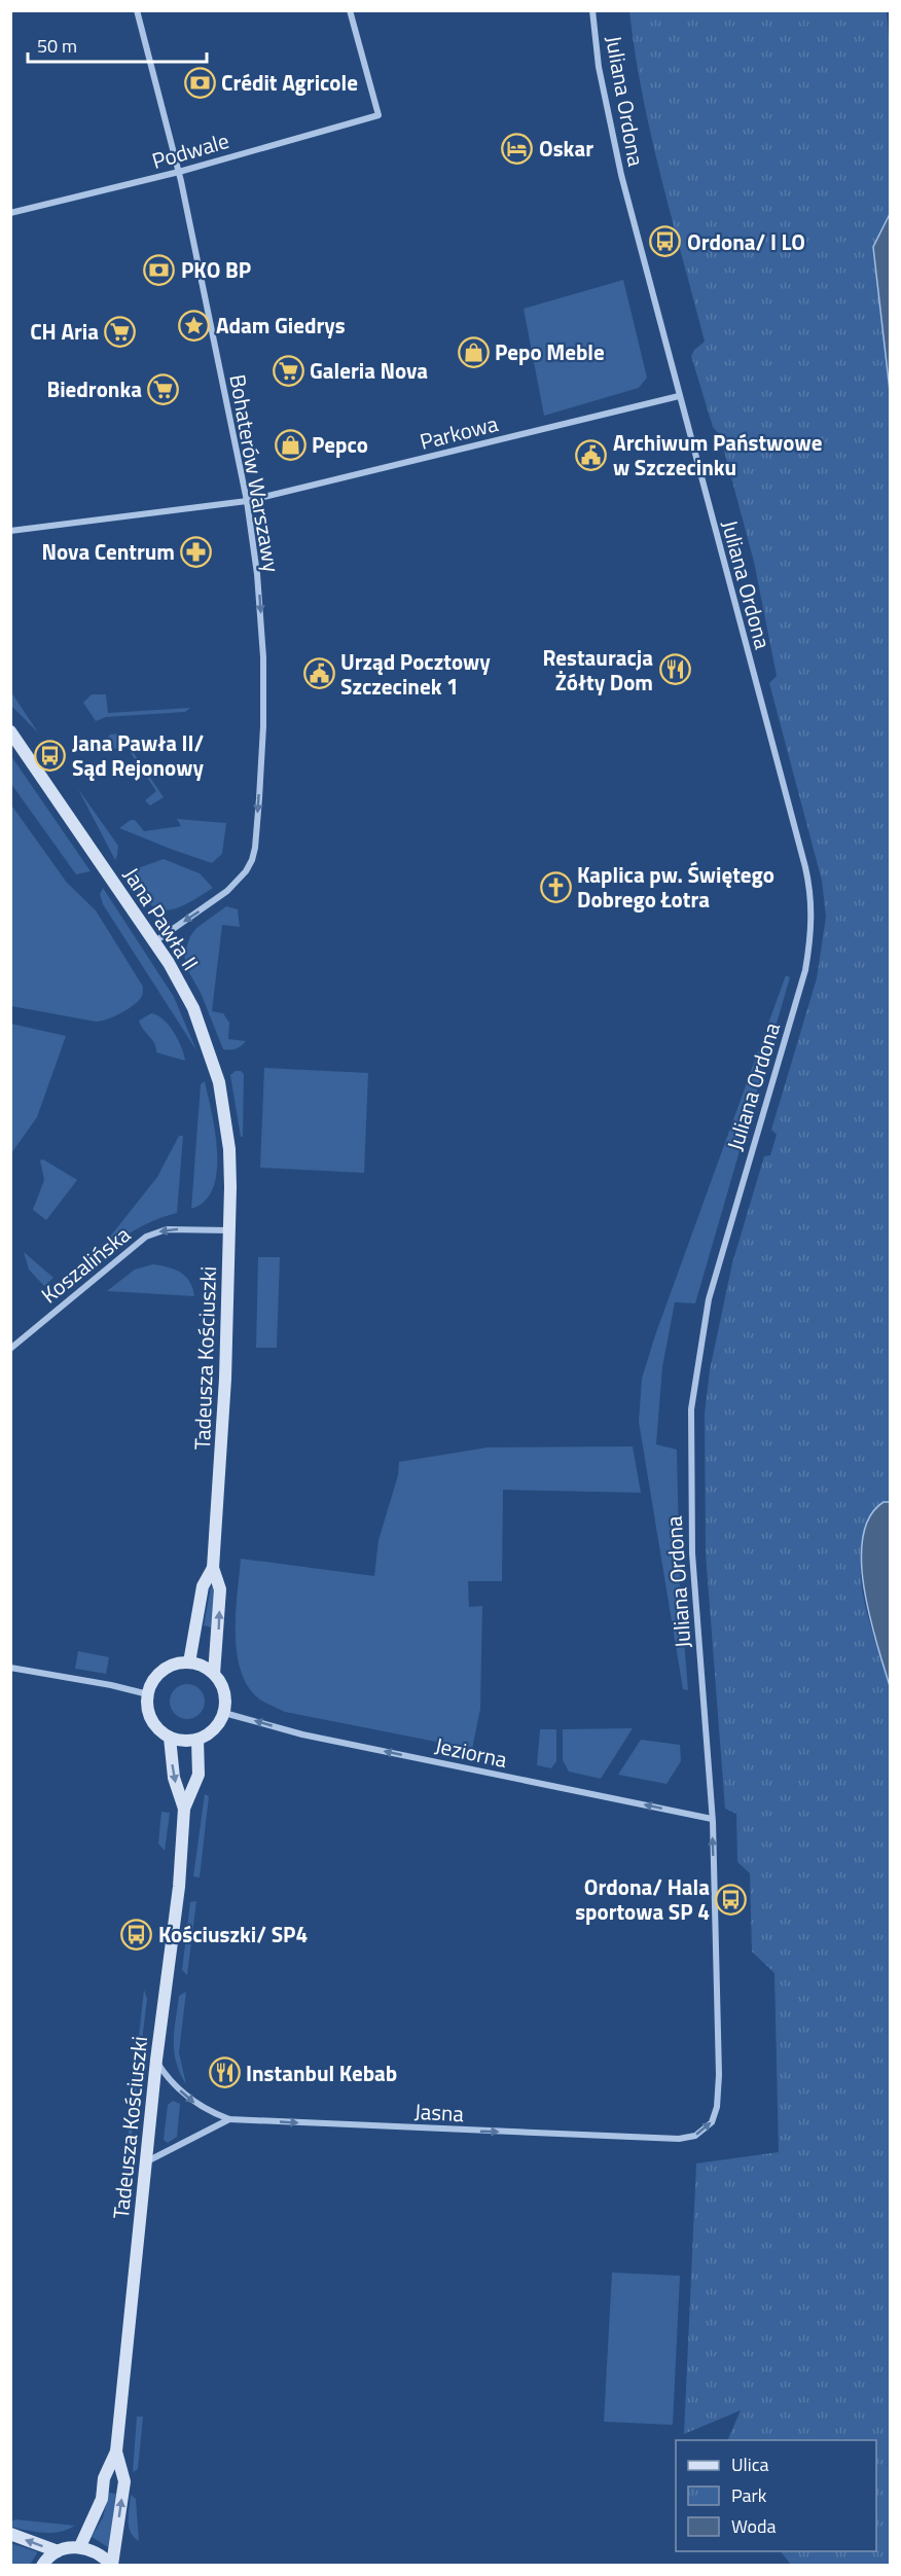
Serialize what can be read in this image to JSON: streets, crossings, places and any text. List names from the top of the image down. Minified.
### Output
{"streets":{"street":["Juliana Ordona","Podwale","Parkowa","Bohaterów Warszawy","Jana Pawła II","Koszalińska","Tadeusza Kościuszki","Jeziorna","Jasna"]},"crossings":[["Juliana Ordona","Parkowa"],["Juliana Ordona","Jeziorna"],["Juliana Ordona","Jasna"],["Podwale","Bohaterów Warszawy"],["Parkowa","Bohaterów Warszawy"],["Bohaterów Warszawy","Jana Pawła II"],["Jana Pawła II","Tadeusza Kościuszki"],["Koszalińska","Tadeusza Kościuszki"],["Tadeusza Kościuszki","Jeziorna"],["Tadeusza Kościuszki","Jasna"]],"one_way":["Bohaterów Warszawy","Koszalińska","Jeziorna","Jasna"],"places":{"bank":["Crédit Agricole","PKO BP"],"hotel":["Oskar"],"bus stop":["Ordona/ I LO","Jana Pawła II/ Sąd Rejonowy","Ordona/ Hala sportowa SP 4","Kościuszki/ SP4"],"place":["Adam Giedrys"],"supermarket":["CH Aria","Galeria Nova","Biedronka"],"shop":["Pepo Meble","Pepco"],"public building":["Archiwum Państwowe w Szczecinku","Urząd Pocztowy Szczecinek 1"],"pharmacy":["Nova Centrum"],"restaurant":["Restauracja Żółty Dom","Instanbul Kebab"],"church":["Kaplica pw. Świętego Dobrego Łotra"]},"legend":["Ulica","Park","Woda"],"scale_bar":"50 m"}
